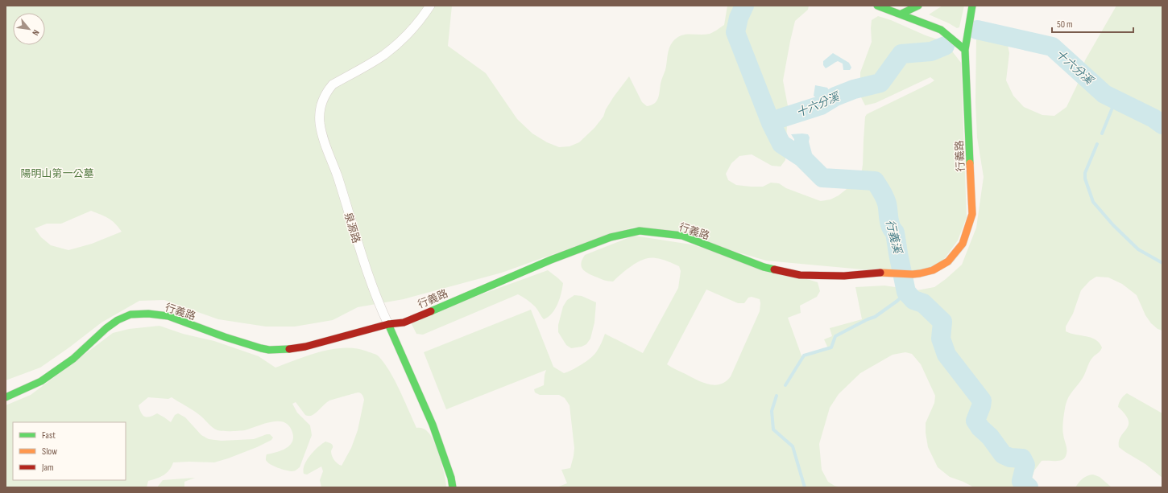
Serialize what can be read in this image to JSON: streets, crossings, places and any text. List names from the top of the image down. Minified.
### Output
{"streets":{"street":["行義路","泉源路"]},"crossings":[["行義路","泉源路"]],"water":["十六分溪","行義溪"],"parks":["陽明山第一公墓"],"legend":["Fast","Slow","Jam"],"scale_bar":"50 m","north":"bottom right"}
